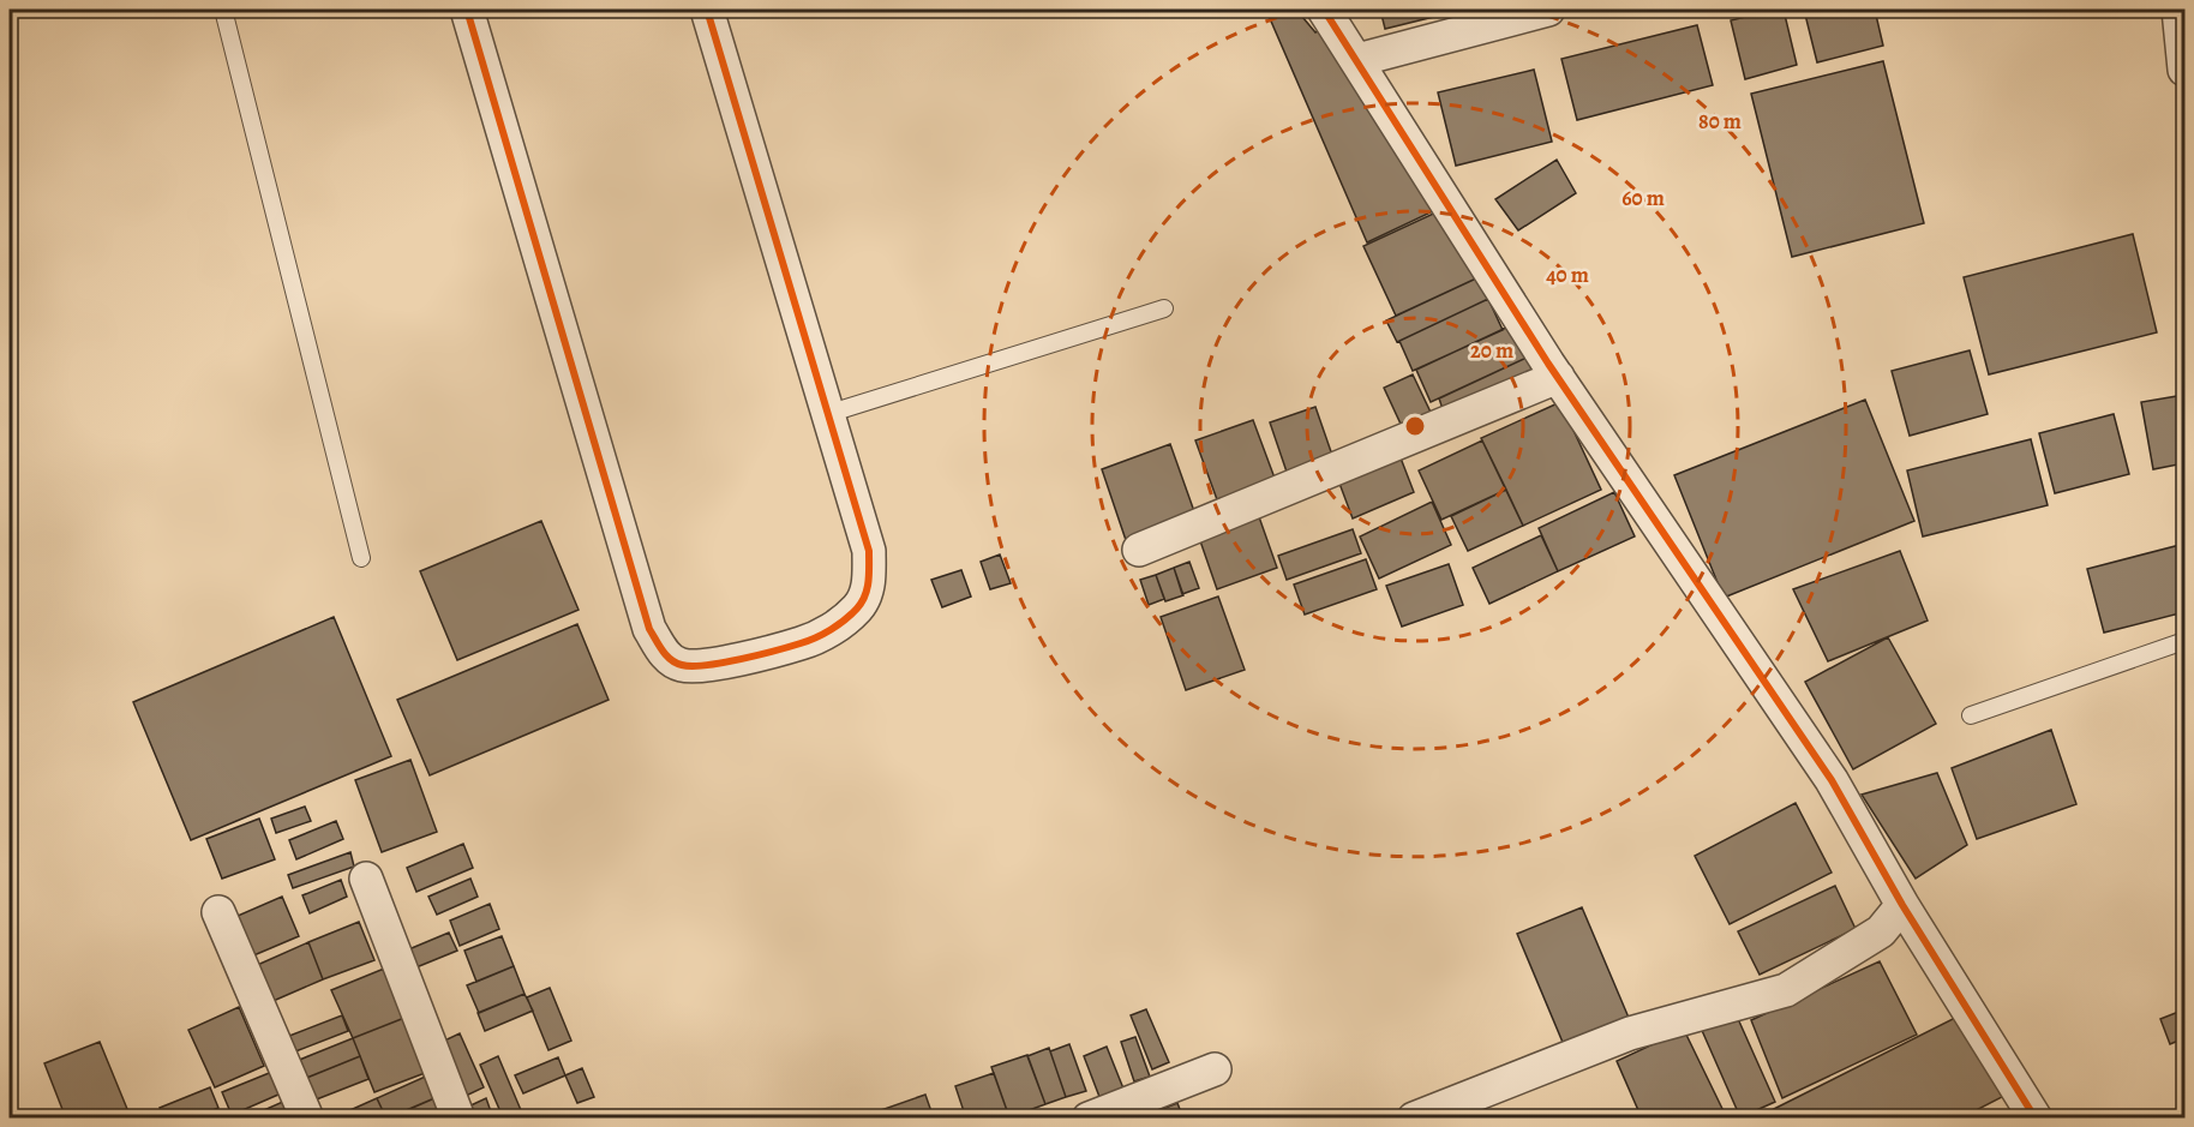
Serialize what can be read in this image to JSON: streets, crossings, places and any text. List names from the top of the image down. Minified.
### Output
{"rings":["80 m","60 m","40 m","20 m"]}
